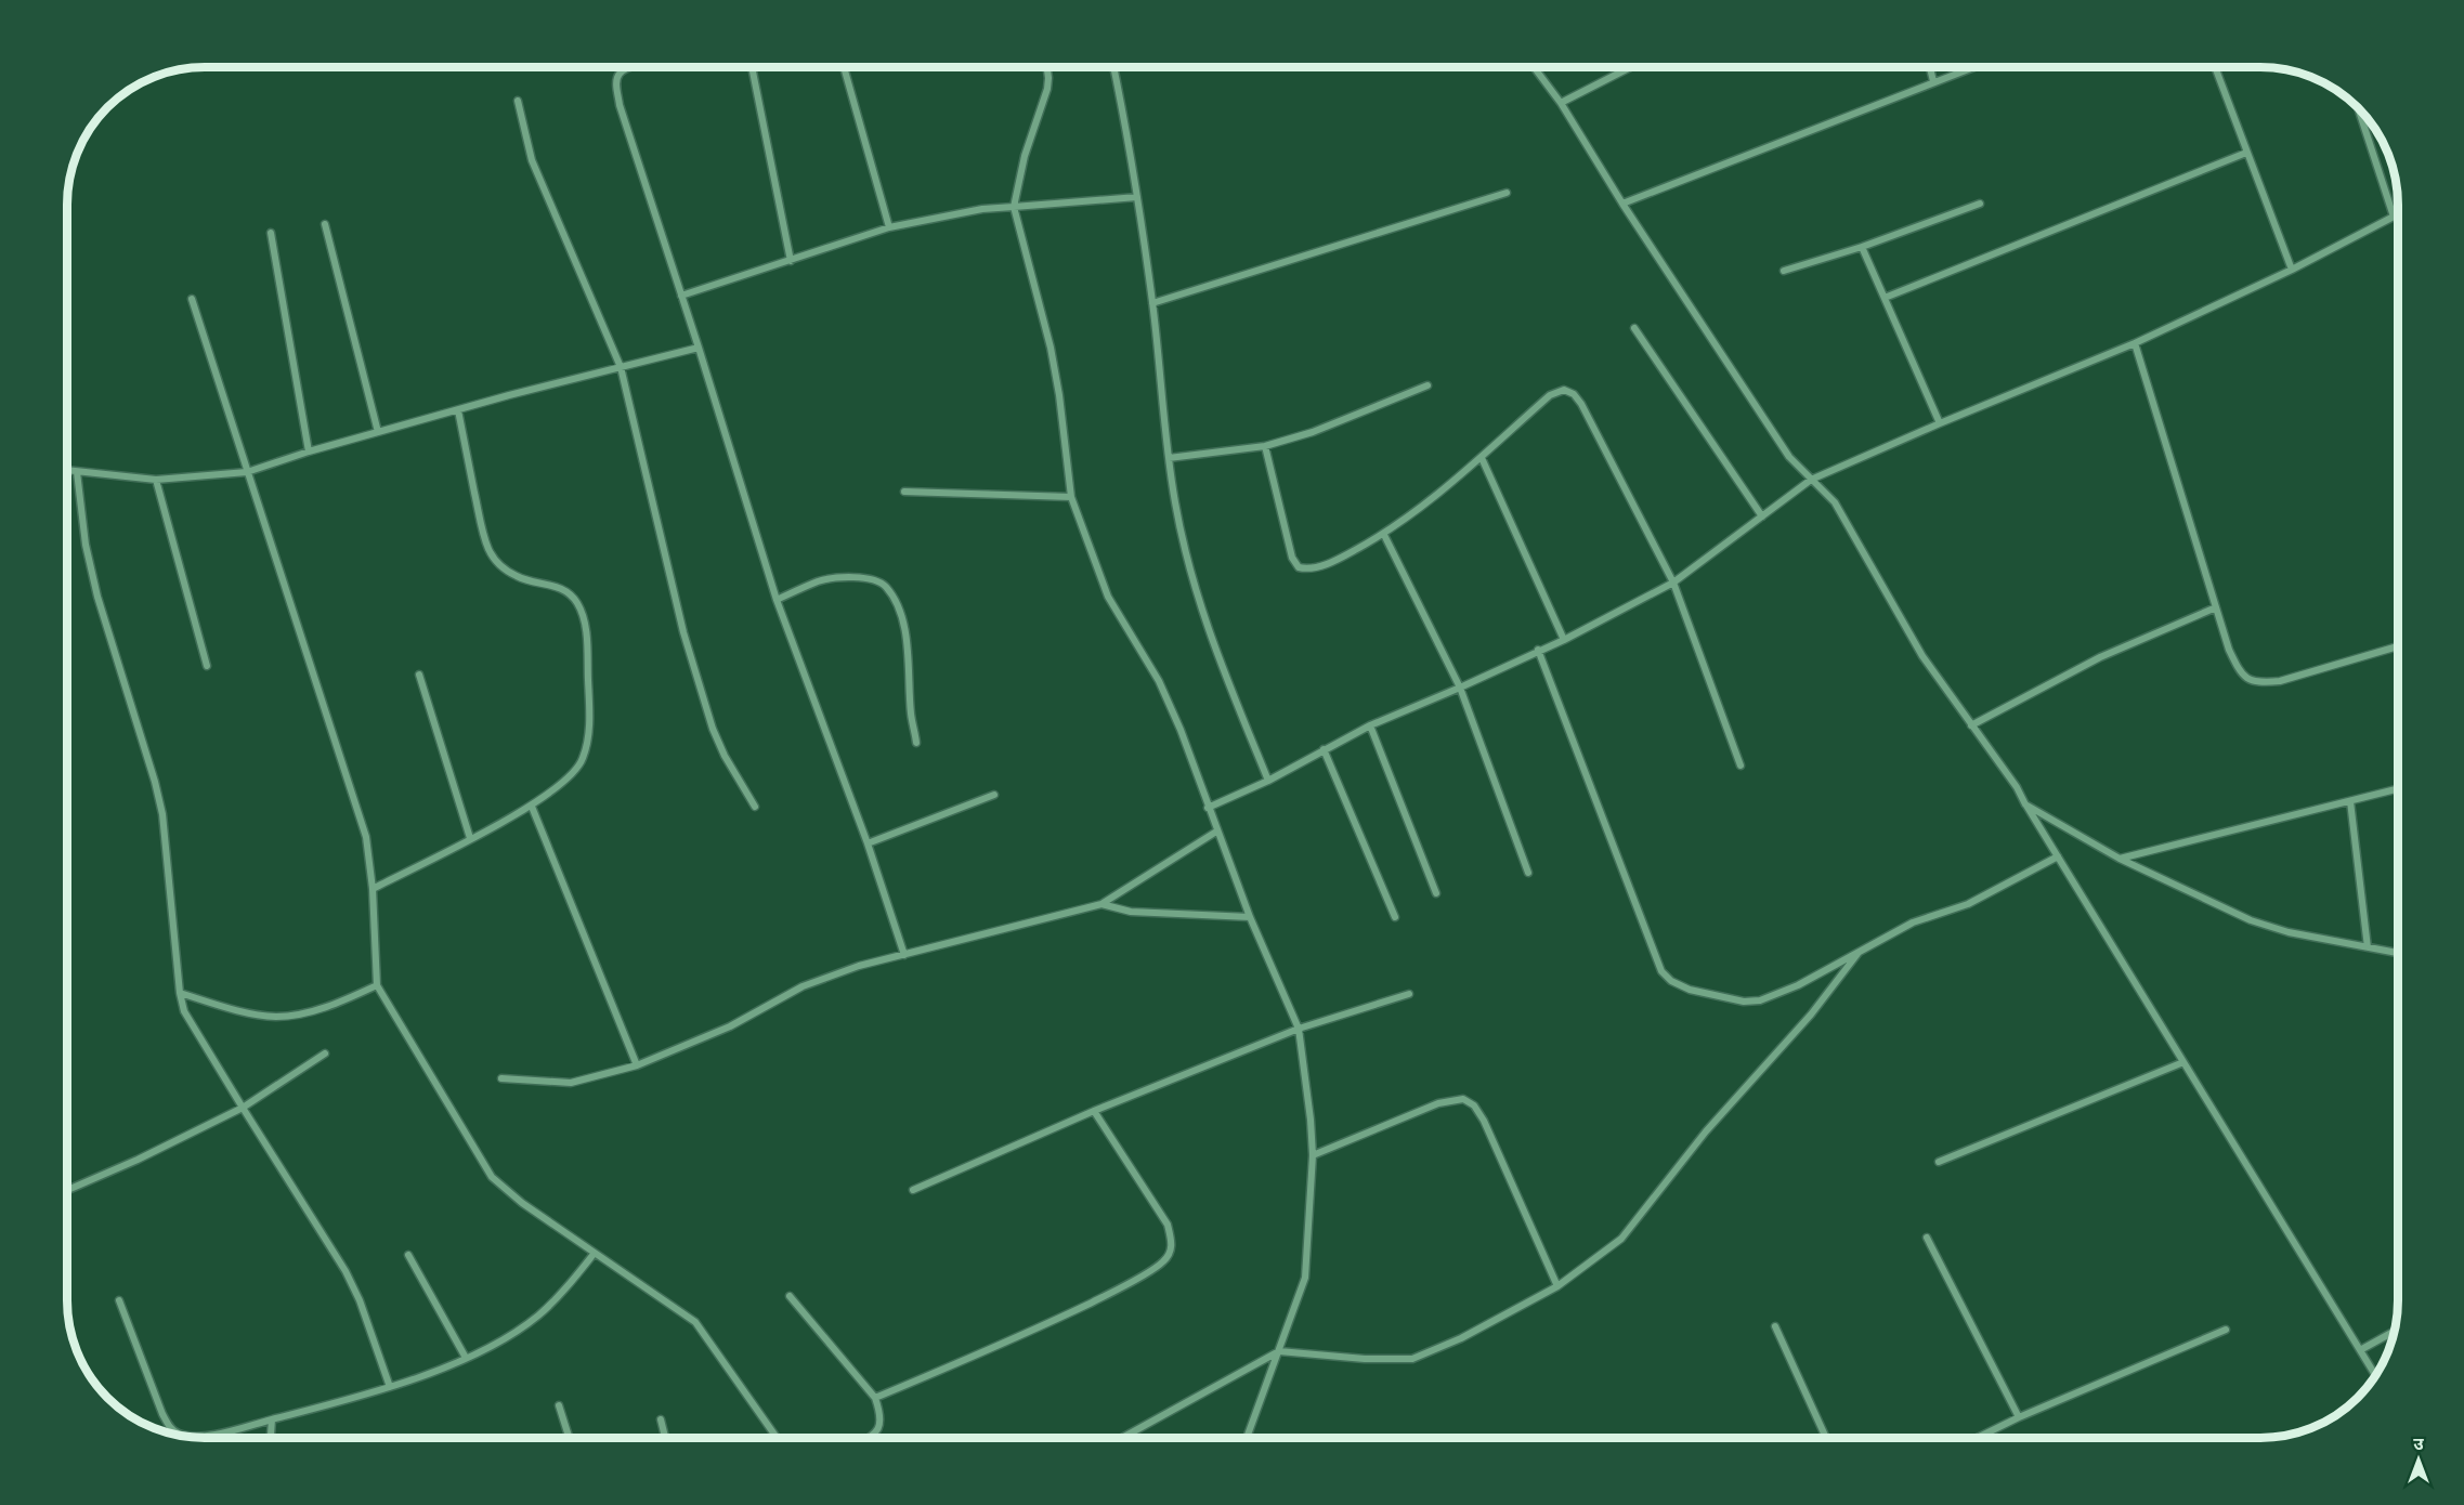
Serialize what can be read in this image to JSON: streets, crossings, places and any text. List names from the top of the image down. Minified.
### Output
{"north":"top"}
